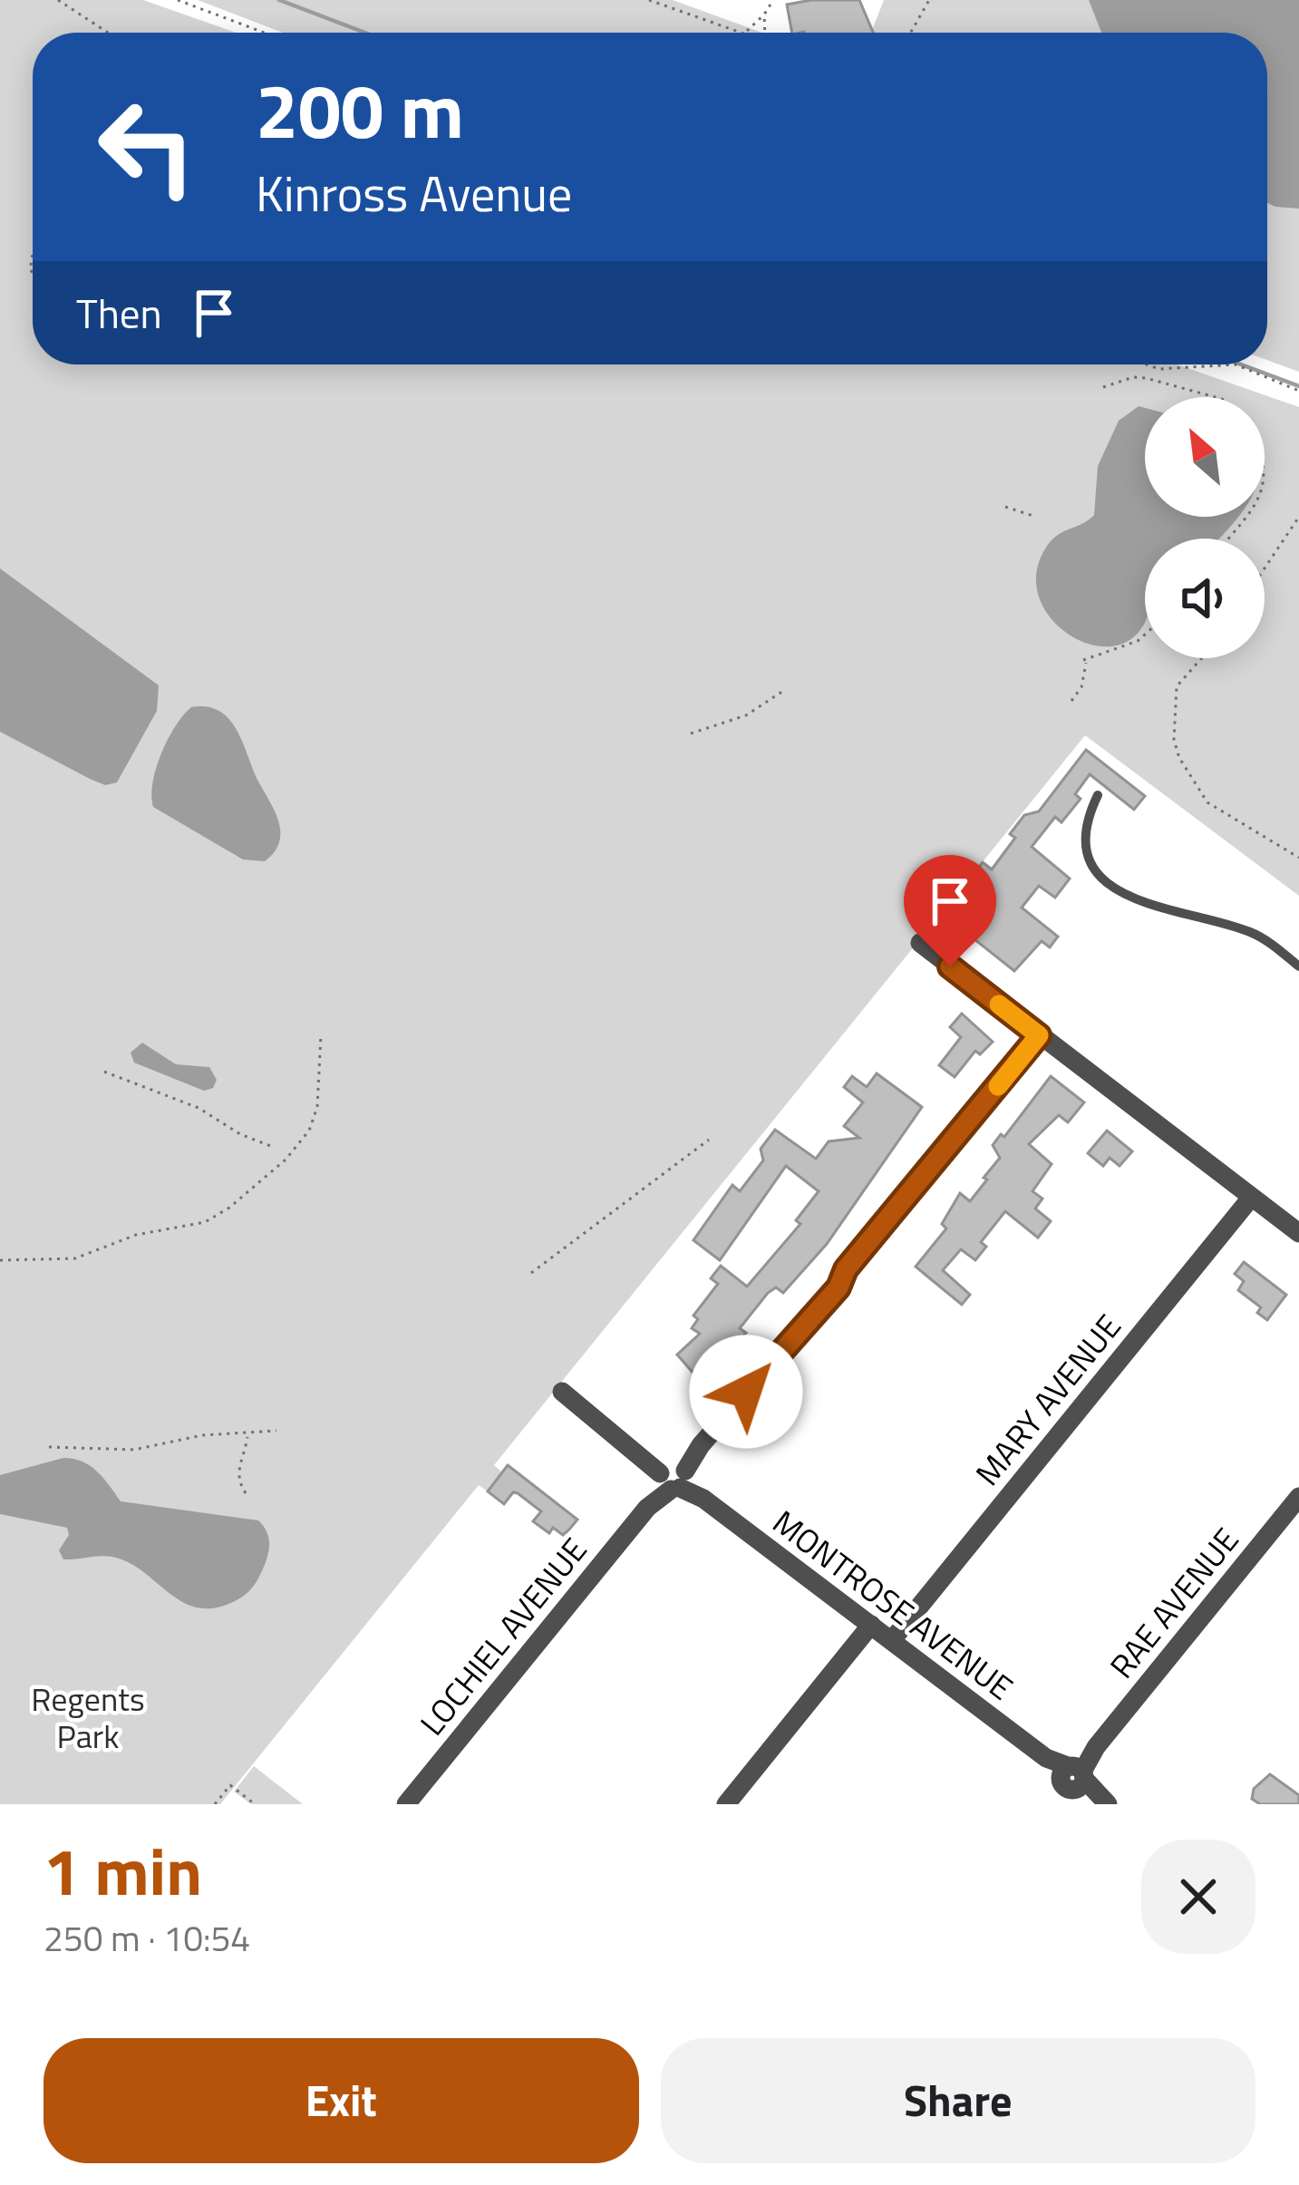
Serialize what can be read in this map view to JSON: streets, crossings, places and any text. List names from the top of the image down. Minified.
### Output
{"streets":{"street":["MARY AVENUE","RAE AVENUE","MONTROSE AVENUE","LOCHIEL AVENUE"]},"crossings":[["MARY AVENUE","MONTROSE AVENUE"],["RAE AVENUE","MONTROSE AVENUE"],["MONTROSE AVENUE","LOCHIEL AVENUE"]],"parks":["Regents Park"],"north":"top left","page":{"turn":["200 m","Kinross Avenue"],"then":"Then","heading":["1 min","250 m · 10:54"],"buttons":["Exit","Share"]}}
